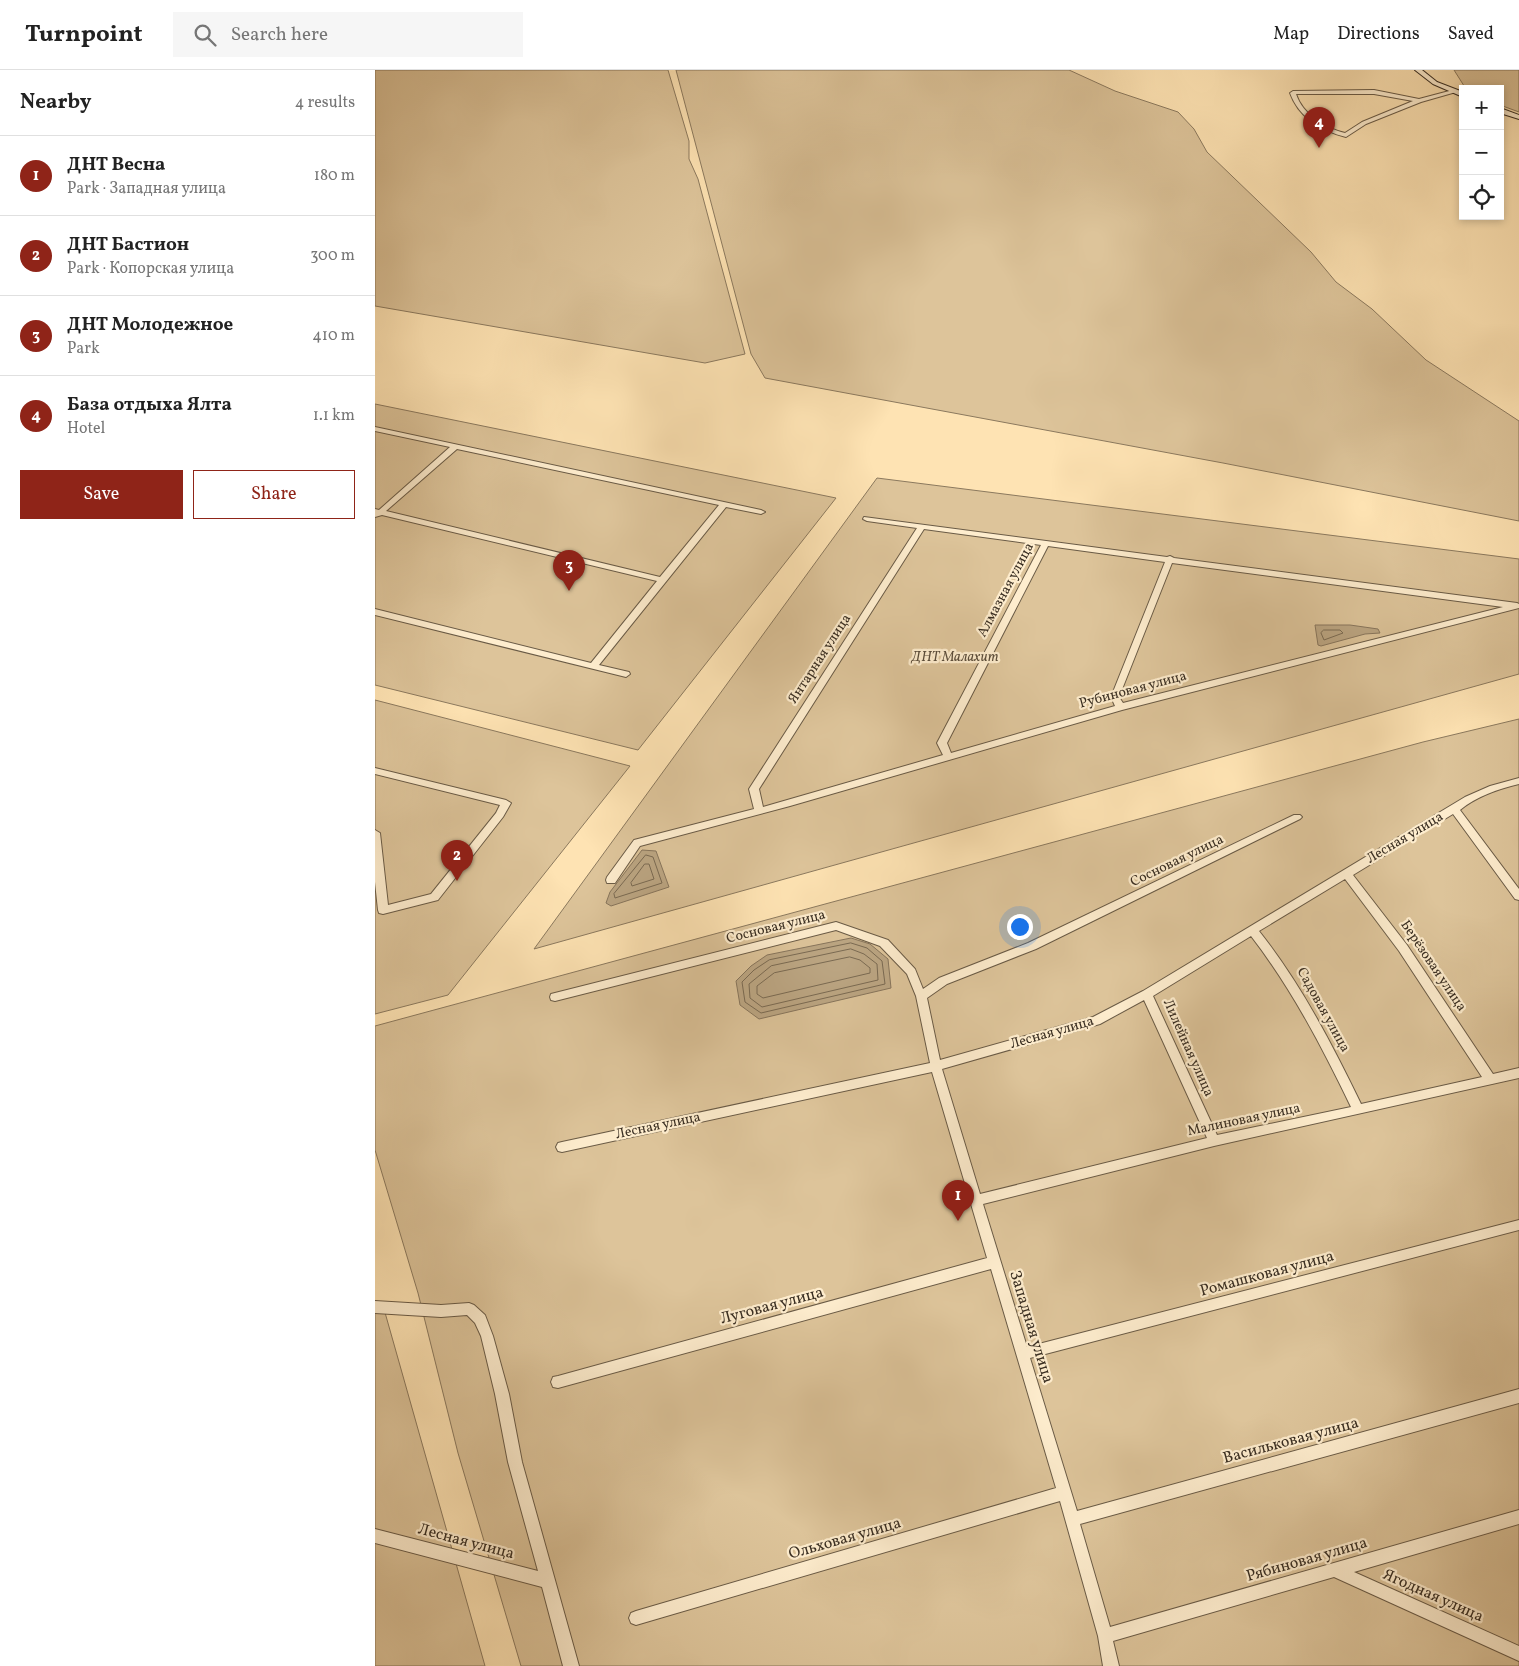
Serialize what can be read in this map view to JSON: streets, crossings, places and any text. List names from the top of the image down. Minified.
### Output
{"streets":{"street":["Алмазная улица","Янтарная улица","Рубиновая улица","Лесная улица","Сосновая улица","Берёзовая улица","Садовая улица","Лилейная улица","Малиновая улица","Ромашковая улица","Луговая улица","Западная улица","Васильковая улица","Ольховая улица","Рябиновая улица","Ягодная улица"]},"crossings":[["Алмазная улица","Рубиновая улица"],["Янтарная улица","Рубиновая улица"],["Лесная улица","Берёзовая улица"],["Лесная улица","Садовая улица"],["Лесная улица","Лилейная улица"],["Лесная улица","Западная улица"],["Сосновая улица","Западная улица"],["Берёзовая улица","Малиновая улица"],["Садовая улица","Малиновая улица"],["Лилейная улица","Малиновая улица"],["Малиновая улица","Западная улица"],["Ромашковая улица","Западная улица"],["Луговая улица","Западная улица"],["Западная улица","Васильковая улица"],["Западная улица","Ольховая улица"],["Западная улица","Рябиновая улица"],["Рябиновая улица","Ягодная улица"]],"parks":["ДНТ Малахит"],"page":{"header":"Turnpoint","search":"Search here","nav":["Map","Directions","Saved"],"heading":["Nearby","4 results"],"map_buttons":["+","−"],"pins":["4","3","2","1"],"list":[{"mark":"1","name":"ДНТ Весна","note":"Park · Западная улица","value":"180 m"},{"mark":"2","name":"ДНТ Бастион","note":"Park · Копорская улица","value":"300 m"},{"mark":"3","name":"ДНТ Молодежное","note":"Park","value":"410 m"},{"mark":"4","name":"База отдыха Ялта","note":"Hotel","value":"1.1 km"}],"buttons":["Save","Share"]}}
